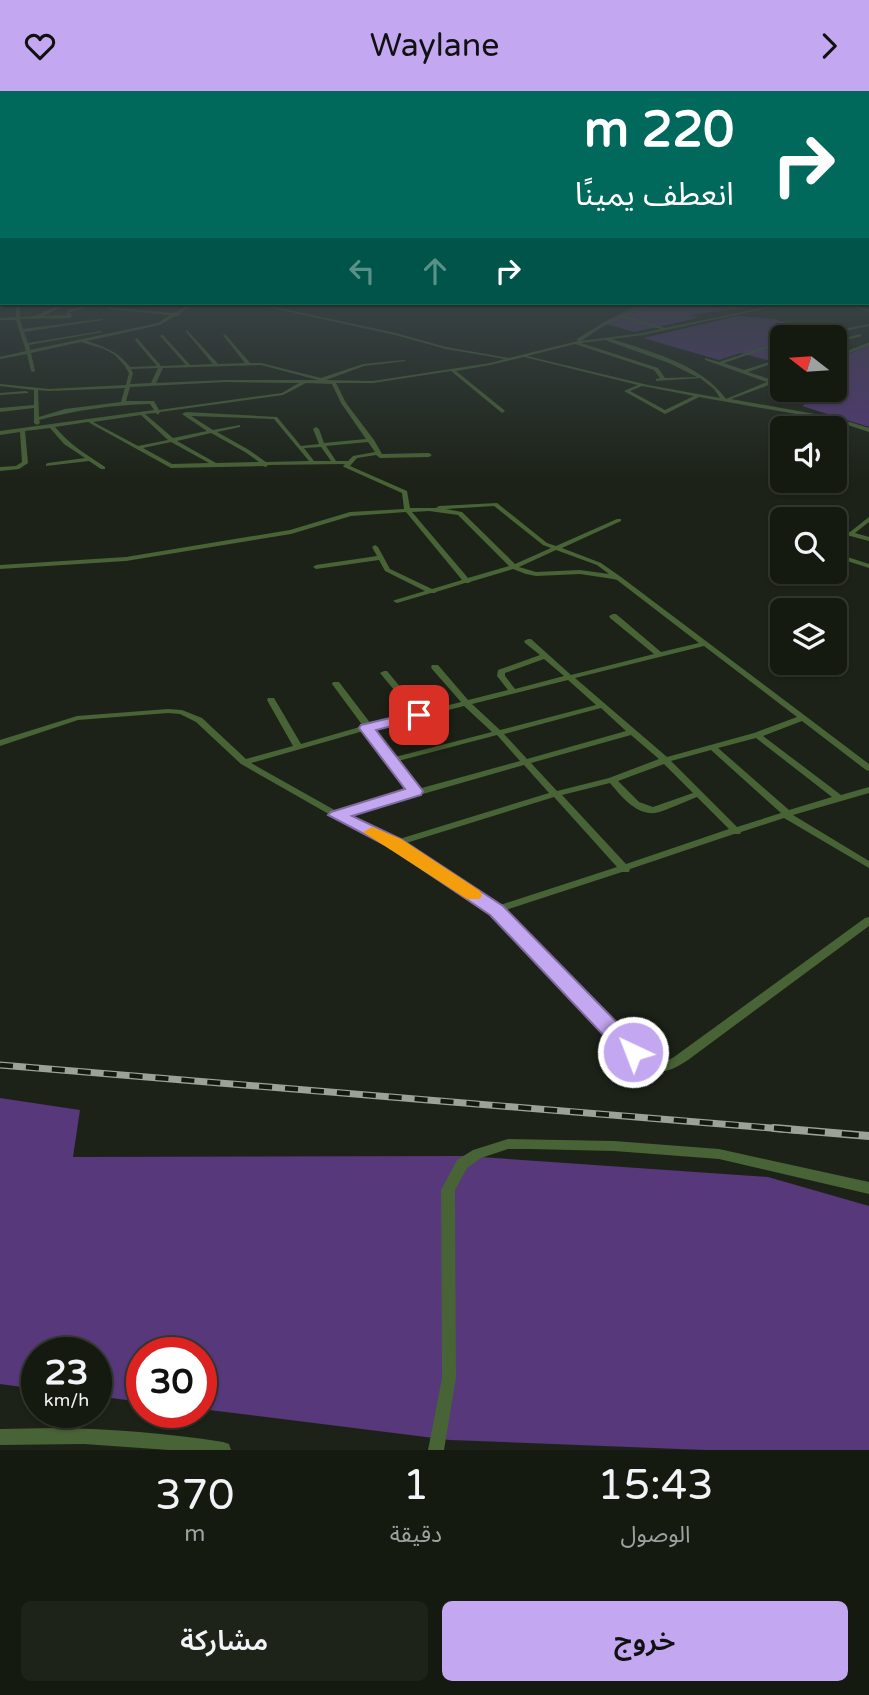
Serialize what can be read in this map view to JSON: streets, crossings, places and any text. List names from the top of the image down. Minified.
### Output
{"north":"left","page":{"header":"Waylane","turn":["220 m","انعطف يمينًا"],"speed":"23 km/h","limit":"30","eta":["15:43","الوصول","1","دقيقة","370","m"],"buttons":["خروج","مشاركة"]}}
